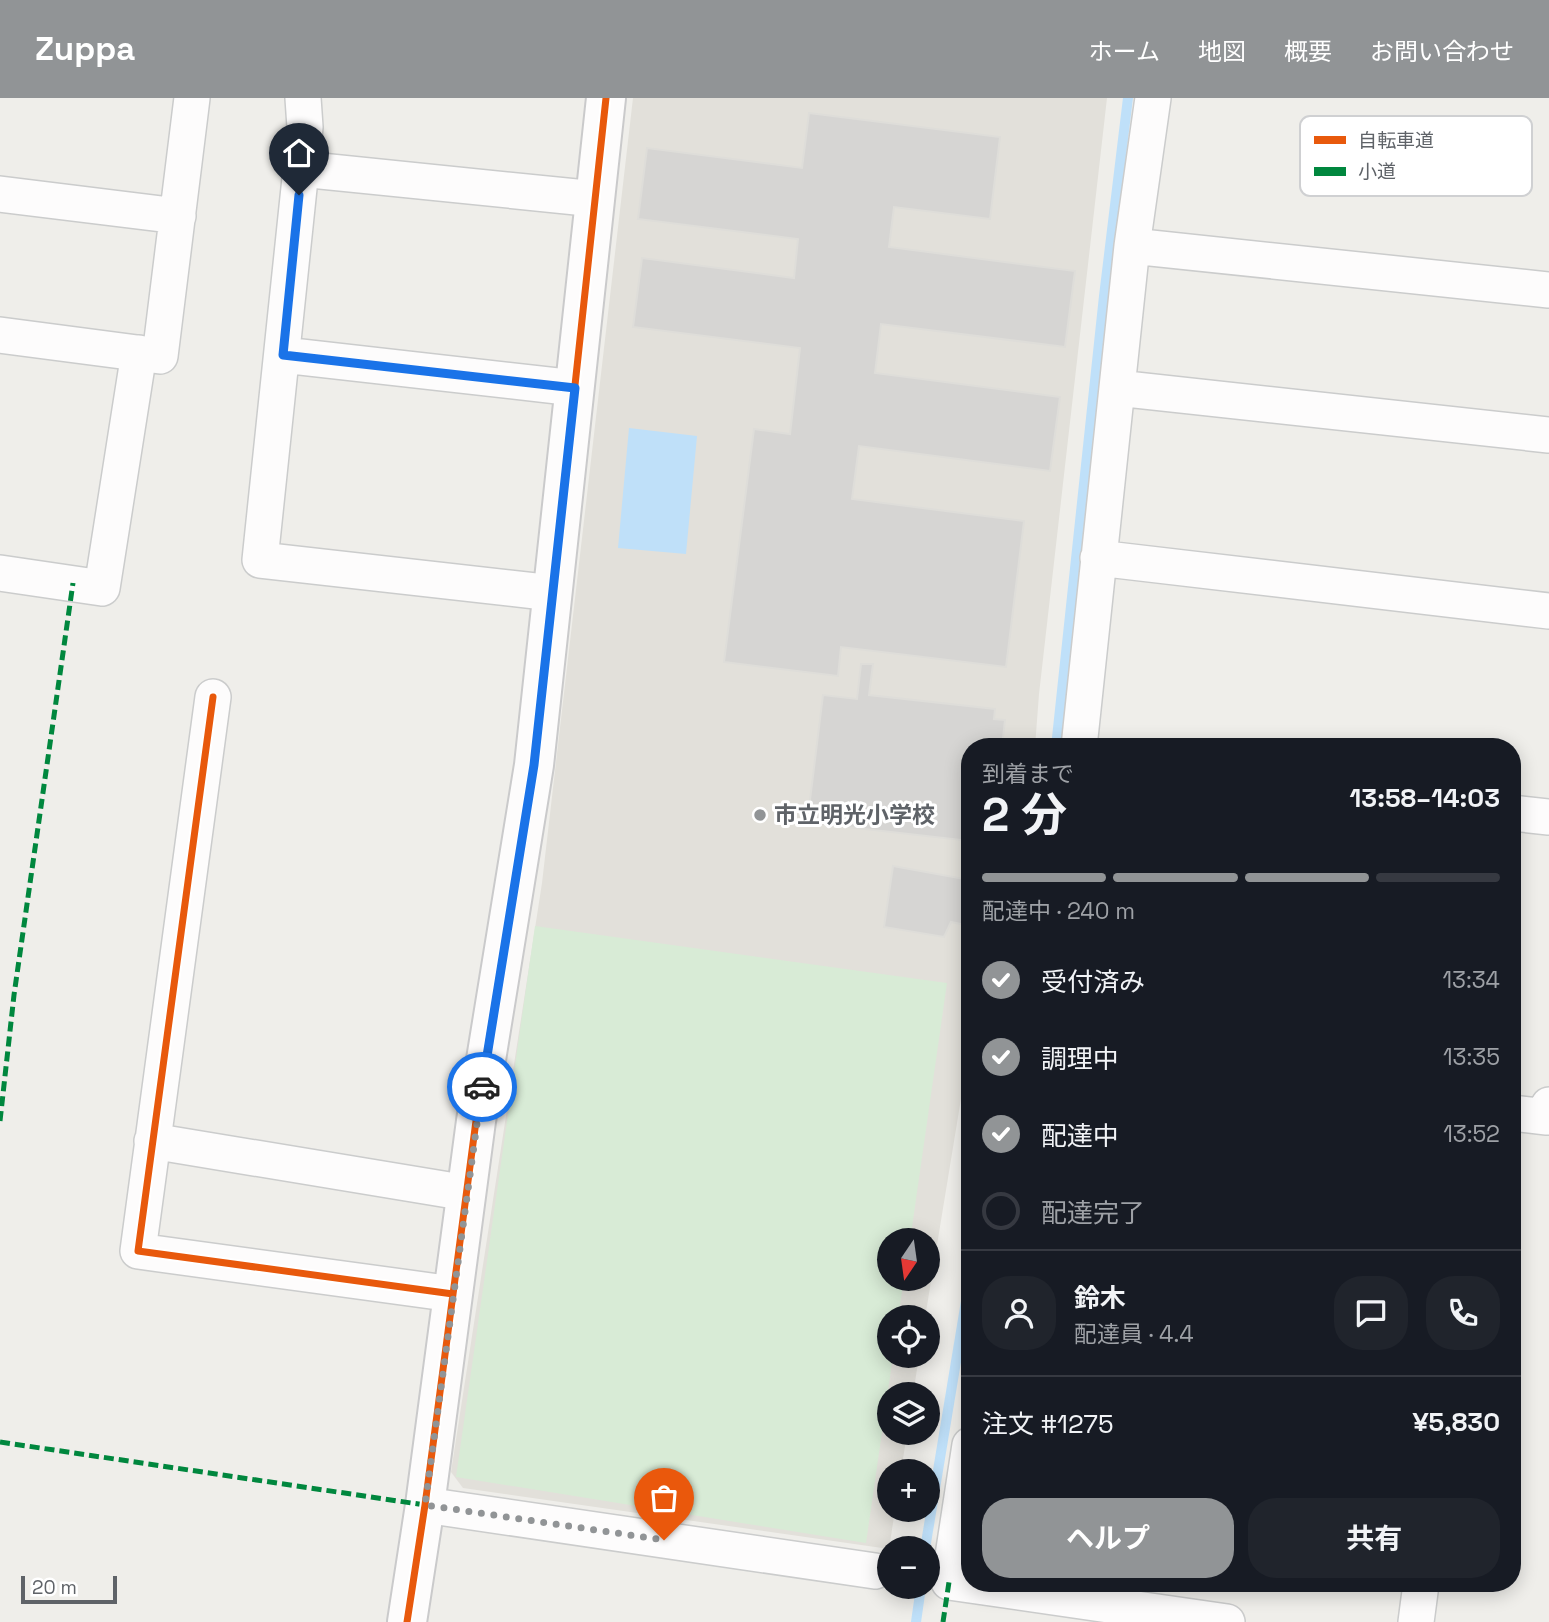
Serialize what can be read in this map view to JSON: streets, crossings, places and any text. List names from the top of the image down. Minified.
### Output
{"places":["市立明光小学校"],"legend":["自転車道","小道"],"scale_bar":"20 m","north":"bottom","page":{"header":"Zuppa","nav":["ホーム","地図","概要","お問い合わせ"],"heading":["2 分","到着まで","13:58–14:03"],"panel":["鈴木","配達員 · 4.4","注文 #1275","¥5,830"],"bar":"配達中 · 240 m","list":[["受付済み","13:34"],["調理中","13:35"],["配達中","13:52"],"配達完了"],"map_buttons":["+","−"],"buttons":["ヘルプ","共有"],"scale":"20 m"}}
